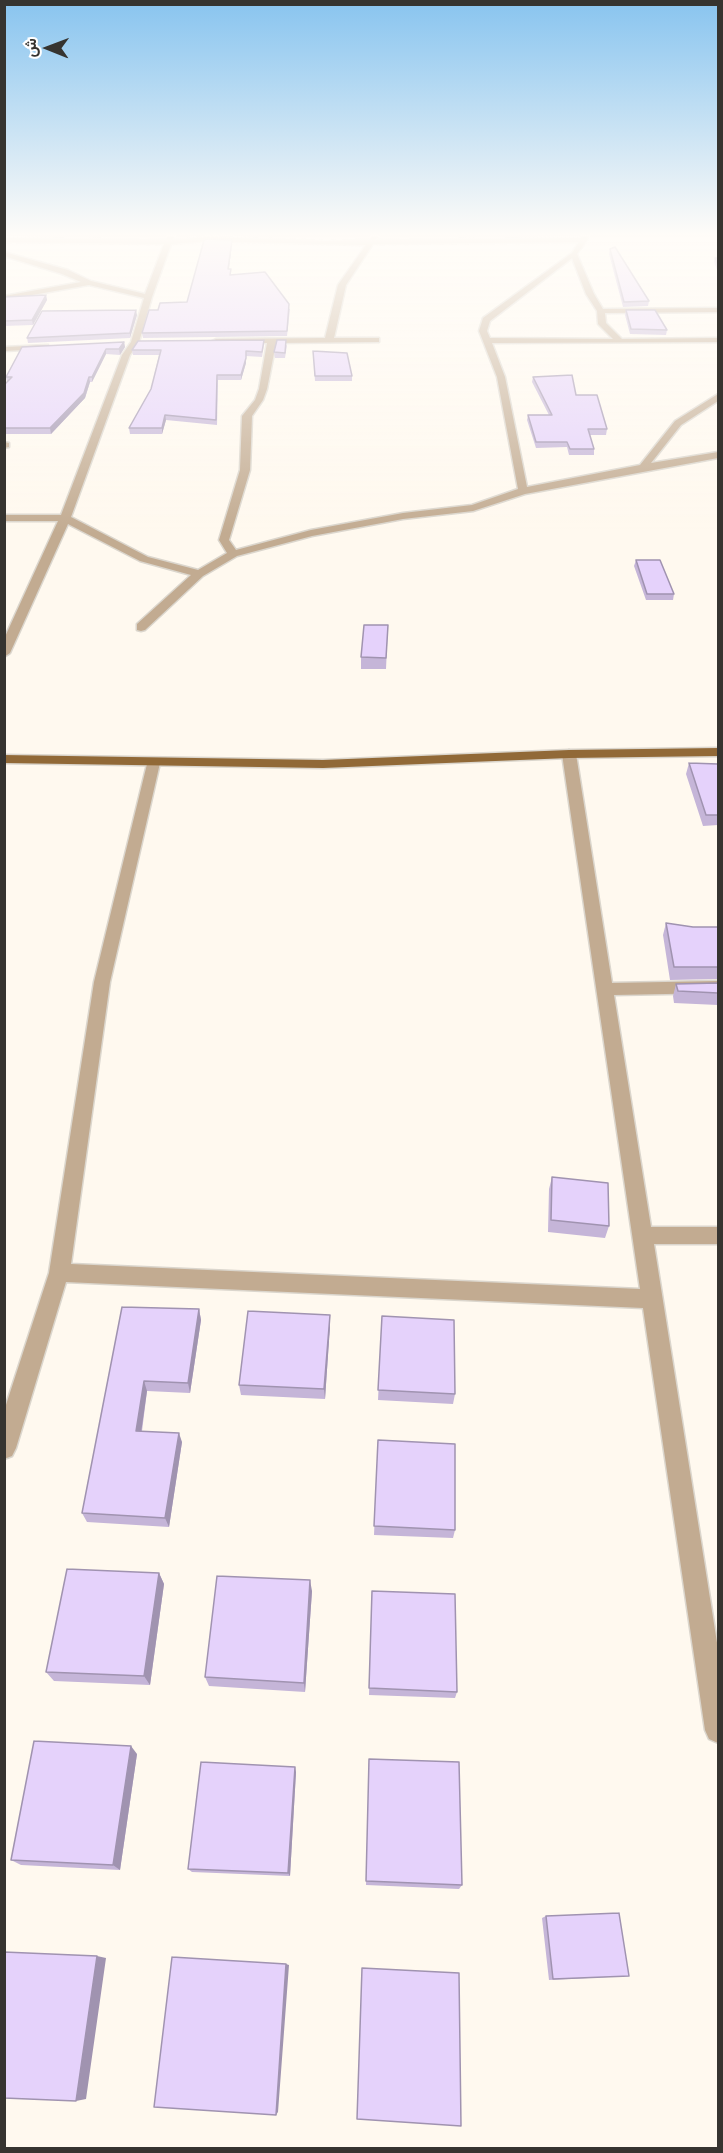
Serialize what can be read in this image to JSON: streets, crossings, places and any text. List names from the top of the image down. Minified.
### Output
{"north":"left"}
